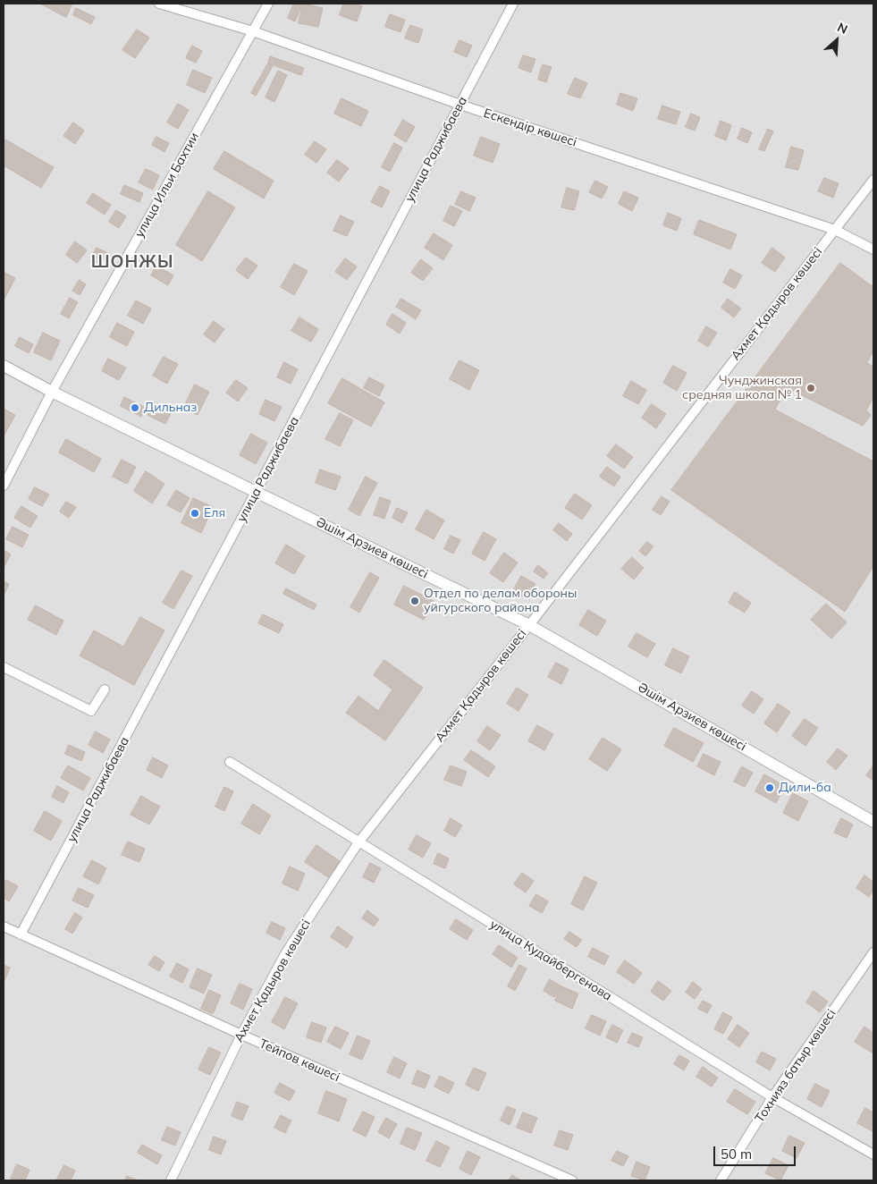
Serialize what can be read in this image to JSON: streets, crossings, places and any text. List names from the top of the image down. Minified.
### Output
{"streets":{"street":["Ескендір көшесі","улица Раджибаева","улица Ильи Бахтии","Ахмет Қадыров көшесі","Әшім Арзиев көшесі","улица Кудайбергенова","Тейпов көшесі","Тохнияз батыр көшесі"]},"crossings":[["Ескендір көшесі","улица Раджибаева"],["Ескендір көшесі","улица Ильи Бахтии"],["Ескендір көшесі","Ахмет Қадыров көшесі"],["улица Раджибаева","Әшім Арзиев көшесі"],["улица Раджибаева","Тейпов көшесі"],["улица Ильи Бахтии","Әшім Арзиев көшесі"],["Ахмет Қадыров көшесі","Әшім Арзиев көшесі"],["Ахмет Қадыров көшесі","улица Кудайбергенова"],["Ахмет Қадыров көшесі","Тейпов көшесі"],["улица Кудайбергенова","Тохнияз батыр көшесі"]],"districts":["ШОНЖЫ"],"places":["Чунджинская средняя школа № 1","Дильназ","Еля","Отдел по делам обороны уйгурского района","Дили-ба"],"scale_bar":"50 m","north":"top right"}
